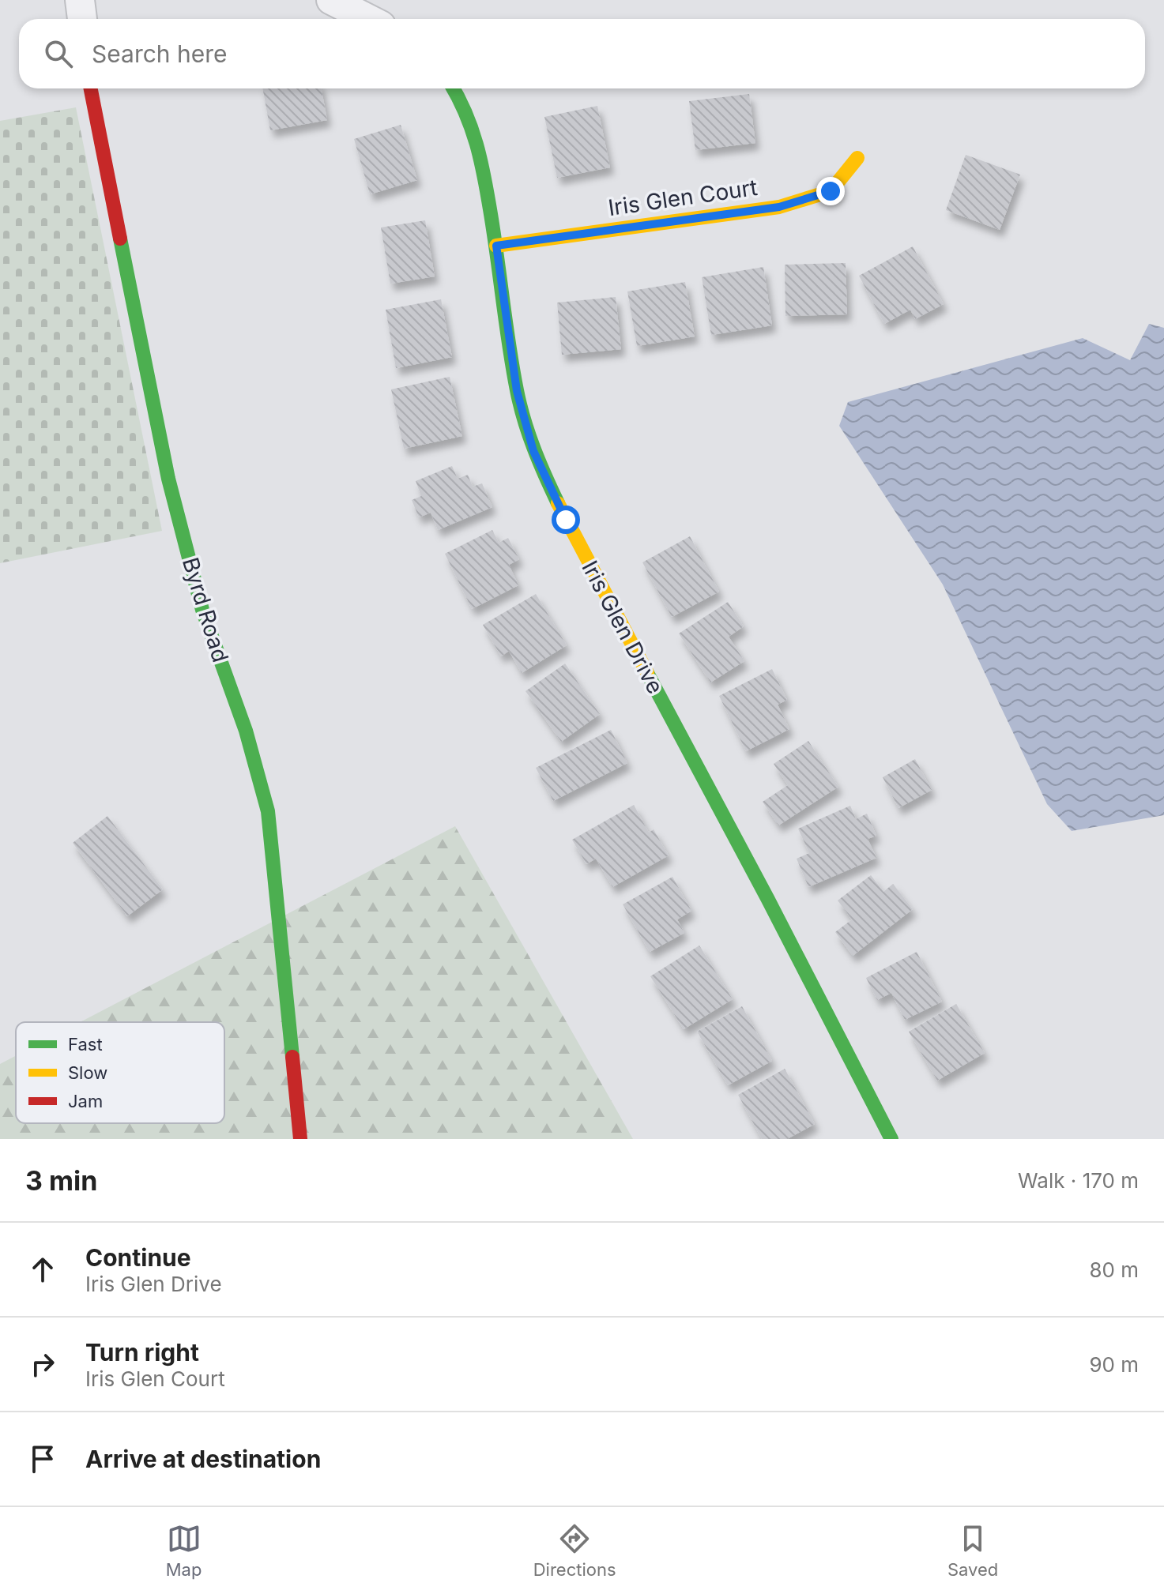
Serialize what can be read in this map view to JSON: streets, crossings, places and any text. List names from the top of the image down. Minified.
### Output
{"streets":{"street":["Iris Glen Court","Byrd Road","Iris Glen Drive"]},"crossings":[["Iris Glen Court","Iris Glen Drive"]],"legend":["Fast","Slow","Jam"],"page":{"search":"Search here","heading":["3 min","Walk · 170 m"],"list":[["Continue","Iris Glen Drive","80 m"],["Turn right","Iris Glen Court","90 m"],"Arrive at destination"],"nav":["Map","Directions","Saved"]}}
